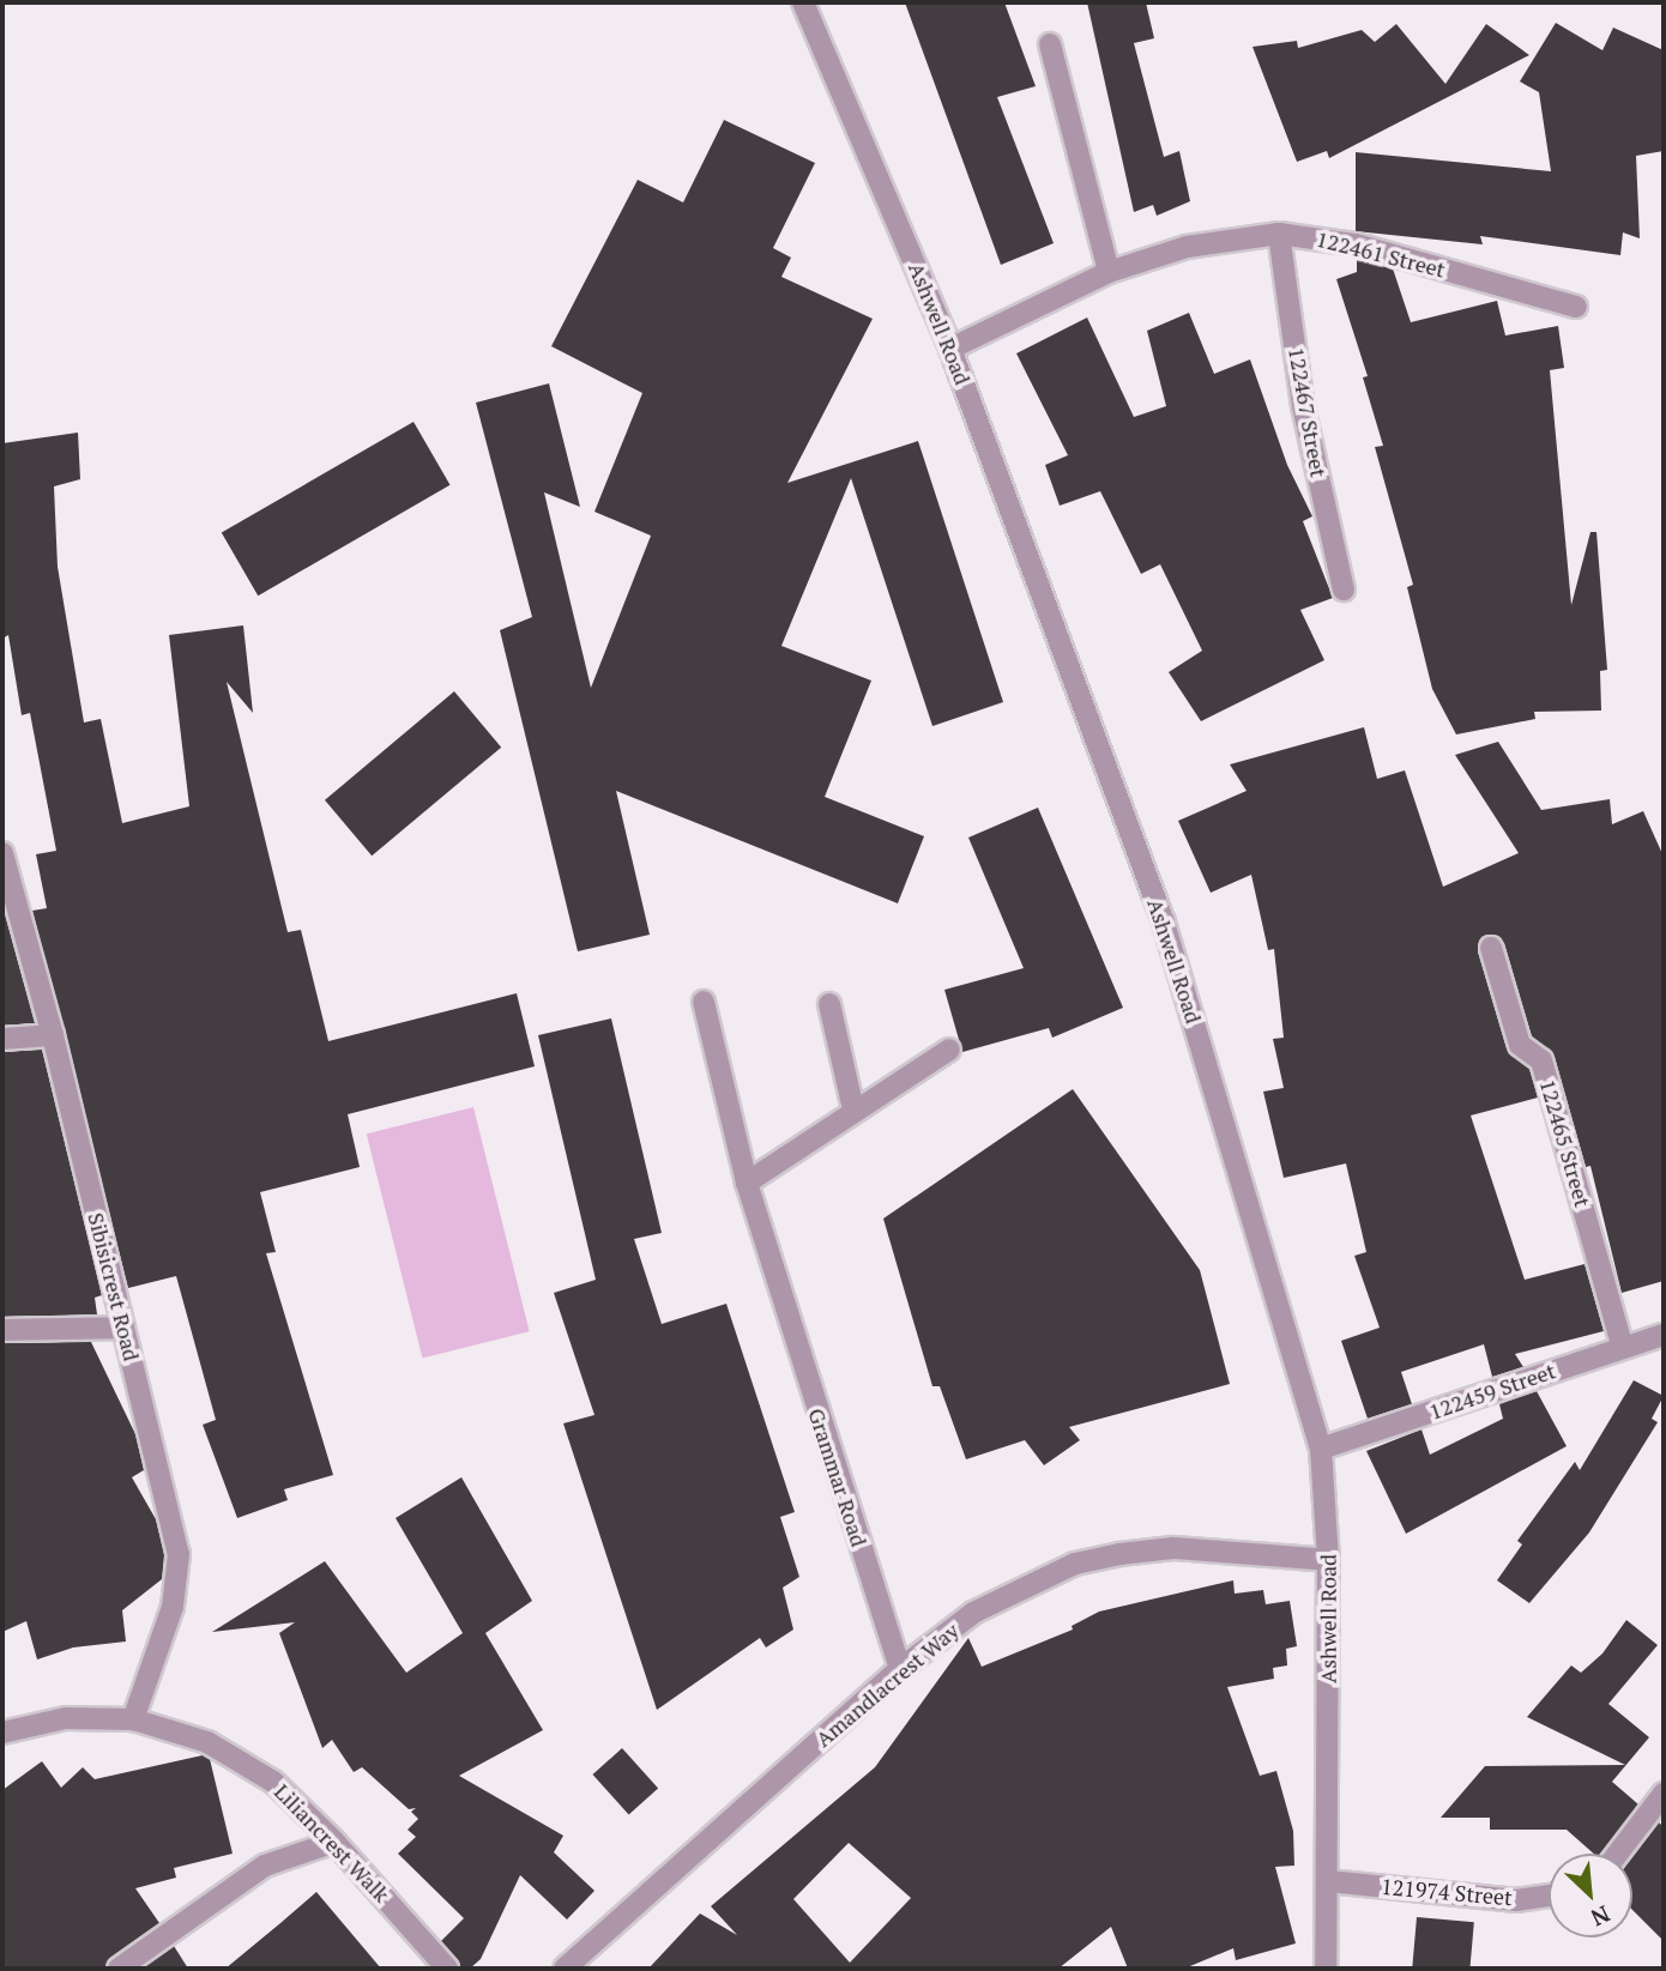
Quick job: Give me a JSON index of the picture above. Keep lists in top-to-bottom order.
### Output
{
  "streets": {
    "street": [
      "122461 Street",
      "Ashwell Road",
      "122467 Street",
      "122465 Street",
      "Sibisicrest Road",
      "122459 Street",
      "Grammar Road",
      "Amandlacrest Way",
      "Liliancrest Walk",
      "121974 Street"
    ]
  },
  "crossings": [
    ["122461 Street", "Ashwell Road"],
    ["122461 Street", "122467 Street"],
    ["Ashwell Road", "122459 Street"],
    ["Ashwell Road", "Amandlacrest Way"],
    ["Ashwell Road", "121974 Street"],
    ["122465 Street", "122459 Street"],
    ["Sibisicrest Road", "Liliancrest Walk"],
    ["Grammar Road", "Amandlacrest Way"]
  ],
  "north": "bottom right"
}
